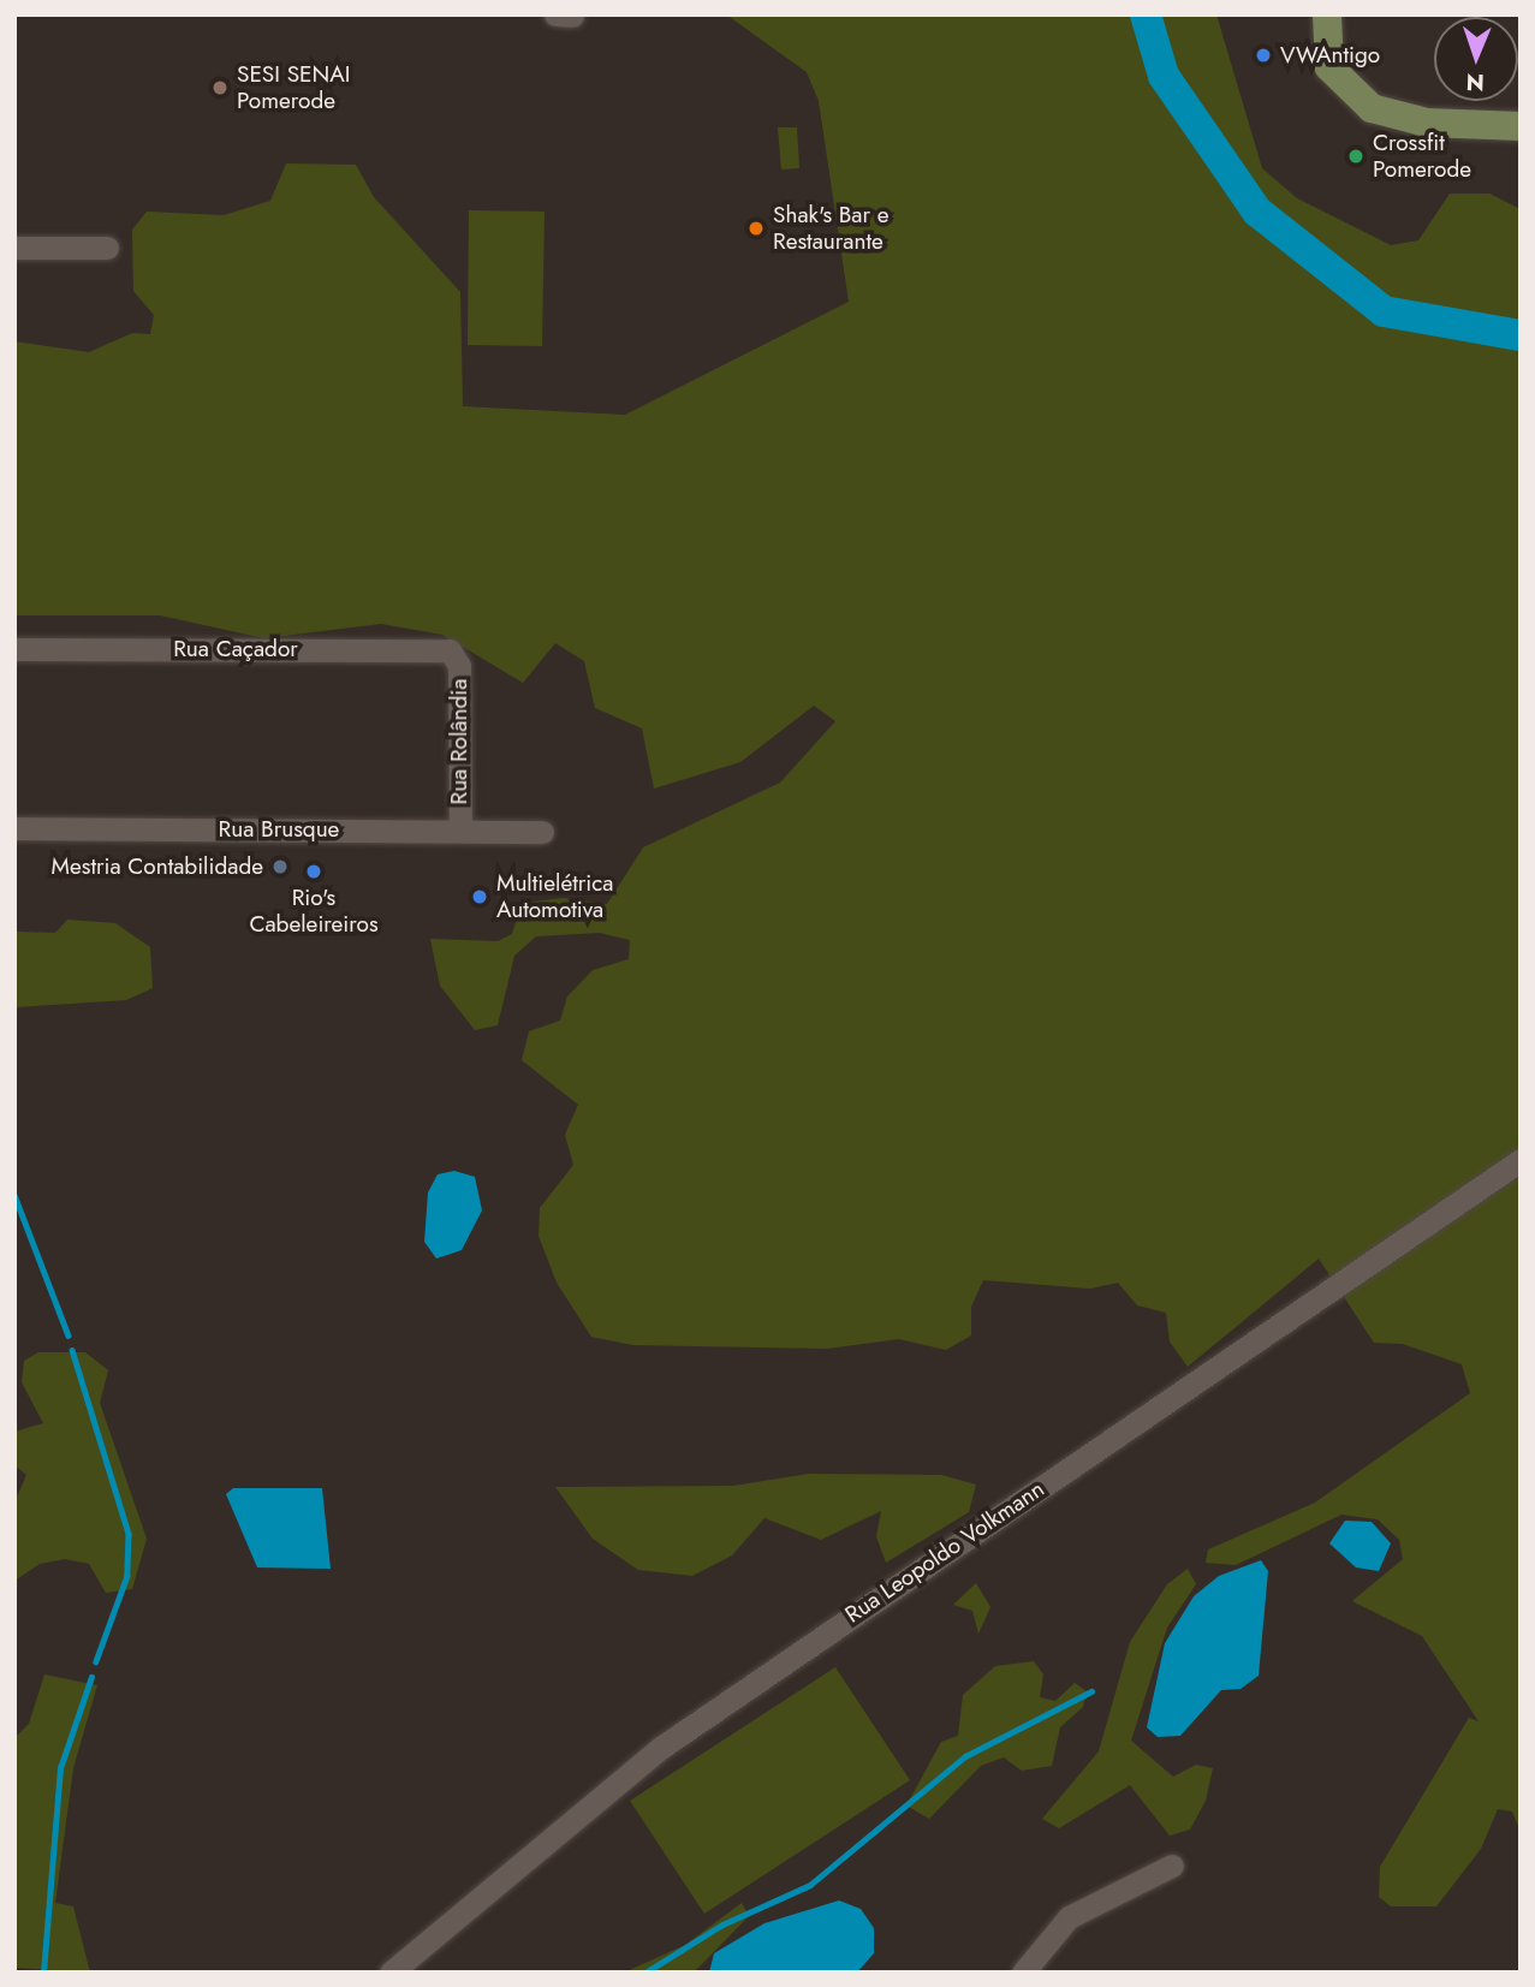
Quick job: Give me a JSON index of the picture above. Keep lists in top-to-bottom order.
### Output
{
  "streets": {
    "street": [
      "Rua Caçador",
      "Rua Rolândia",
      "Rua Brusque",
      "Rua Leopoldo Volkmann"
    ]
  },
  "crossings": [
    ["Rua Caçador", "Rua Rolândia"],
    ["Rua Rolândia", "Rua Brusque"]
  ],
  "places": [
    "VWAntigo",
    "SESI SENAI Pomerode",
    "Crossfit Pomerode",
    "Shak's Bar e Restaurante",
    "Mestria Contabilidade",
    "Rio's Cabeleireiros",
    "Multielétrica Automotiva"
  ],
  "north": "bottom"
}
